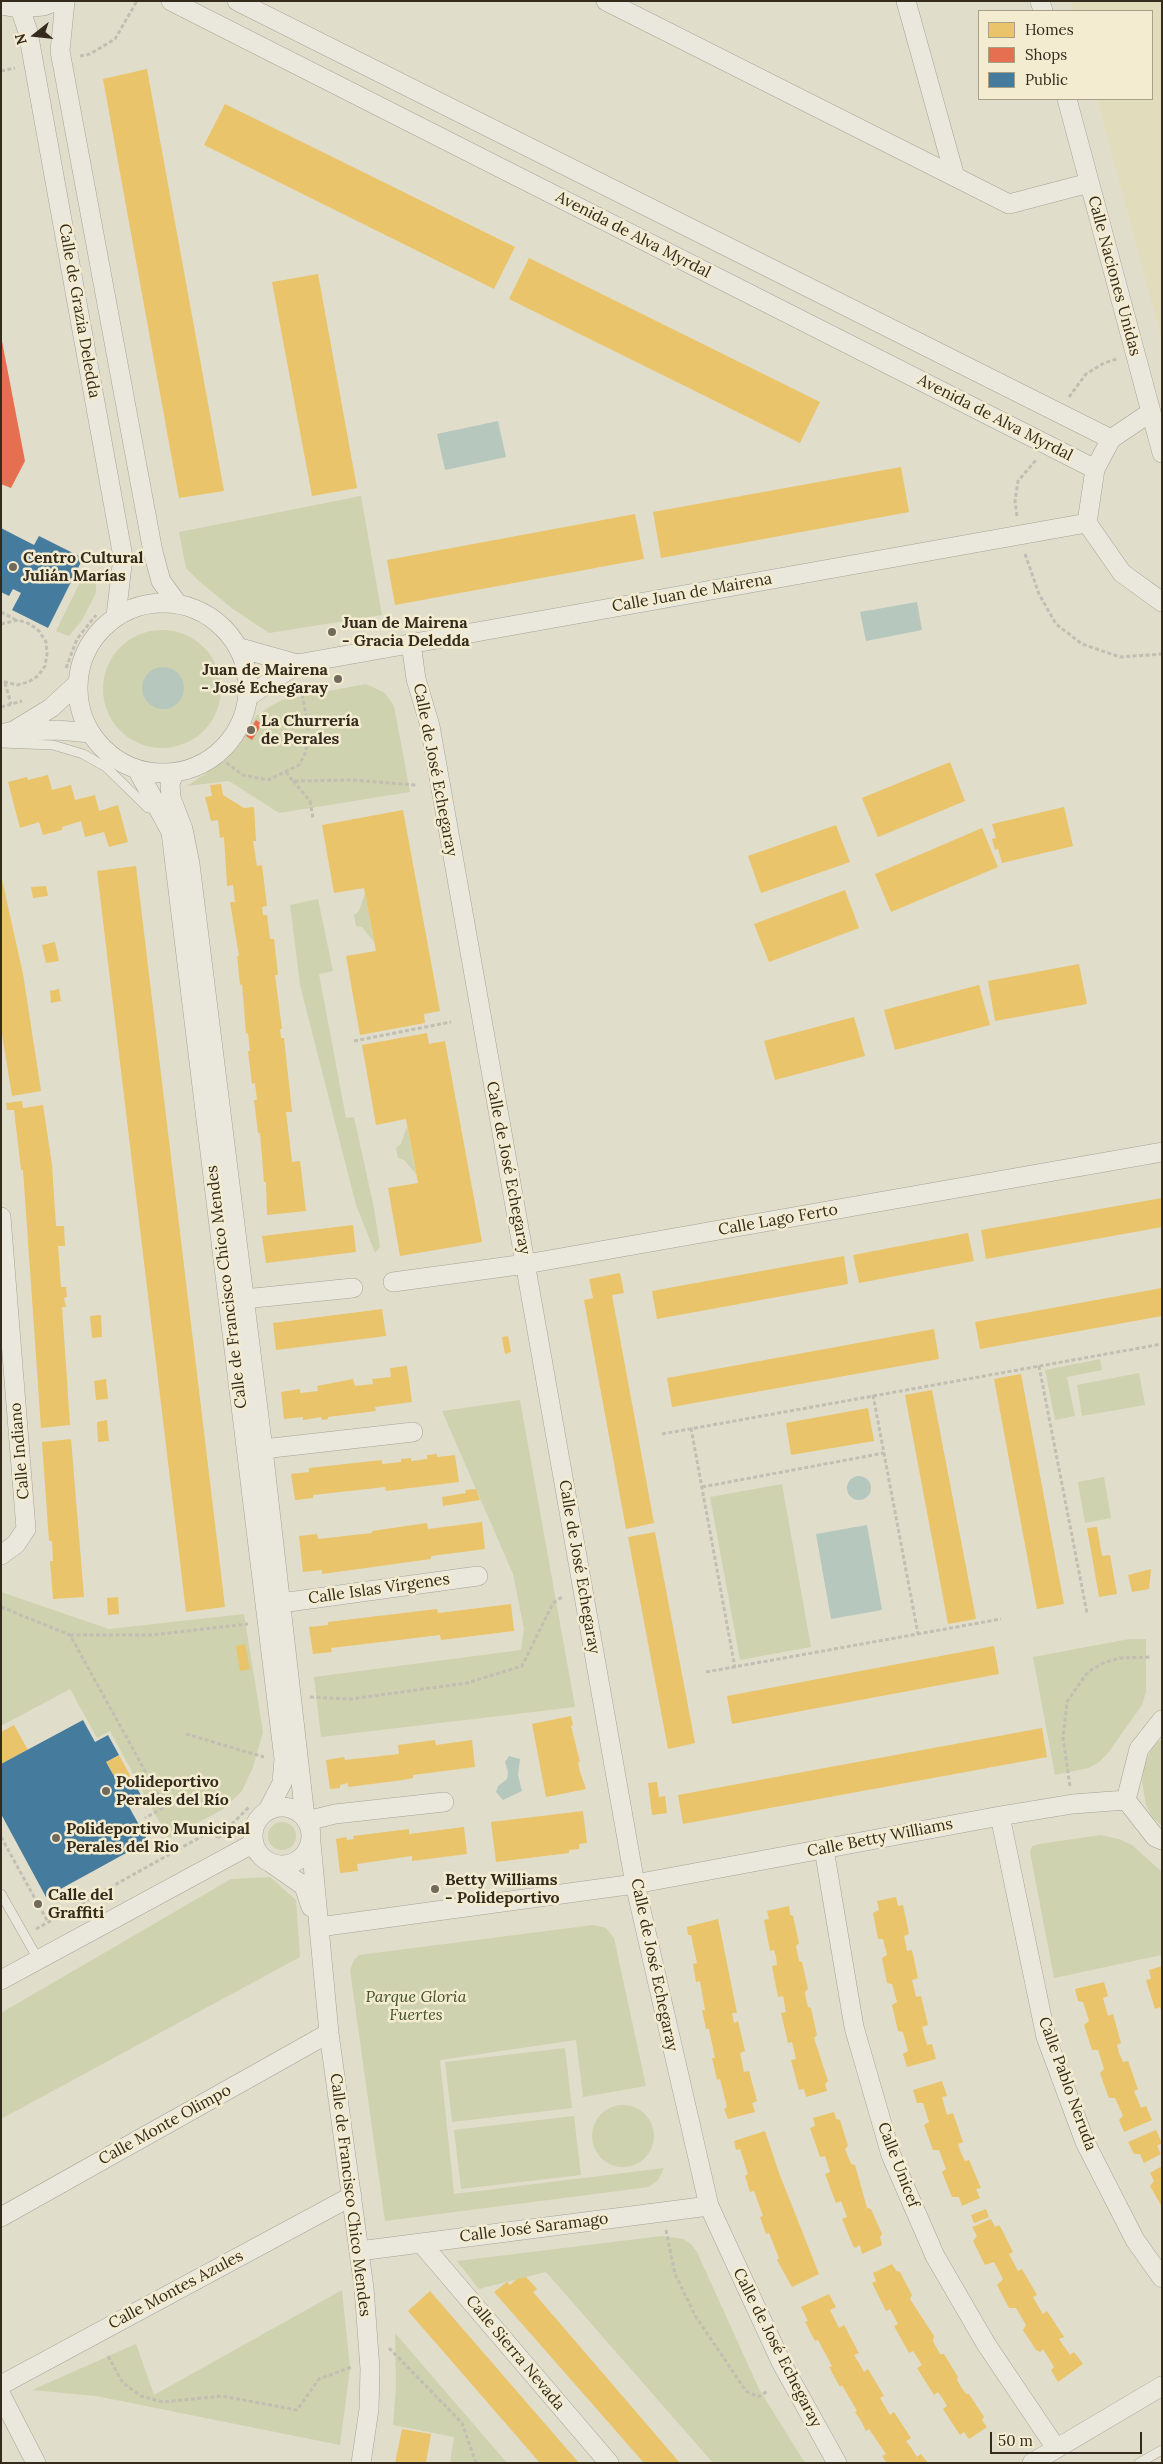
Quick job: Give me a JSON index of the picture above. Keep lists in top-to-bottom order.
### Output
{
  "streets": {
    "street": [
      "Avenida de Alva Myrdal",
      "Calle Naciones Unidas",
      "Calle de Grazia Deledda",
      "Calle Juan de Mairena",
      "Calle de José Echegaray",
      "Calle Lago Ferto",
      "Calle de Francisco Chico Mendes",
      "Calle Indiano",
      "Calle Islas Vírgenes",
      "Calle Betty Williams",
      "Calle Pablo Neruda",
      "Calle Monte Olimpo",
      "Calle Unicef",
      "Calle José Saramago",
      "Calle Montes Azules",
      "Calle Sierra Nevada"
    ]
  },
  "crossings": [
    ["Calle de Grazia Deledda", "Calle Juan de Mairena"],
    ["Calle de Grazia Deledda", "Calle de Francisco Chico Mendes"],
    ["Calle Juan de Mairena", "Calle de José Echegaray"],
    ["Calle Juan de Mairena", "Calle de Francisco Chico Mendes"],
    ["Calle de José Echegaray", "Calle Lago Ferto"],
    ["Calle de José Echegaray", "Calle Betty Williams"],
    ["Calle de José Echegaray", "Calle José Saramago"],
    ["Calle de Francisco Chico Mendes", "Calle Islas Vírgenes"],
    ["Calle de Francisco Chico Mendes", "Calle Betty Williams"],
    ["Calle de Francisco Chico Mendes", "Calle Monte Olimpo"],
    ["Calle de Francisco Chico Mendes", "Calle José Saramago"],
    ["Calle de Francisco Chico Mendes", "Calle Montes Azules"],
    ["Calle Betty Williams", "Calle Pablo Neruda"],
    ["Calle Betty Williams", "Calle Unicef"],
    ["Calle José Saramago", "Calle Sierra Nevada"]
  ],
  "parks": ["Parque Gloria Fuertes"],
  "places": [
    "Centro Cultural Julián Marías",
    "Juan de Mairena - Gracia Deledda",
    "Juan de Mairena - José Echegaray",
    "La Churrería de Perales",
    "Polideportivo Perales del Río",
    "Polideportivo Municipal Perales del Rio",
    "Betty Williams - Polideportivo",
    "Calle del Graffiti"
  ],
  "legend": ["Homes", "Shops", "Public"],
  "scale_bar": "50 m",
  "north": "left"
}
